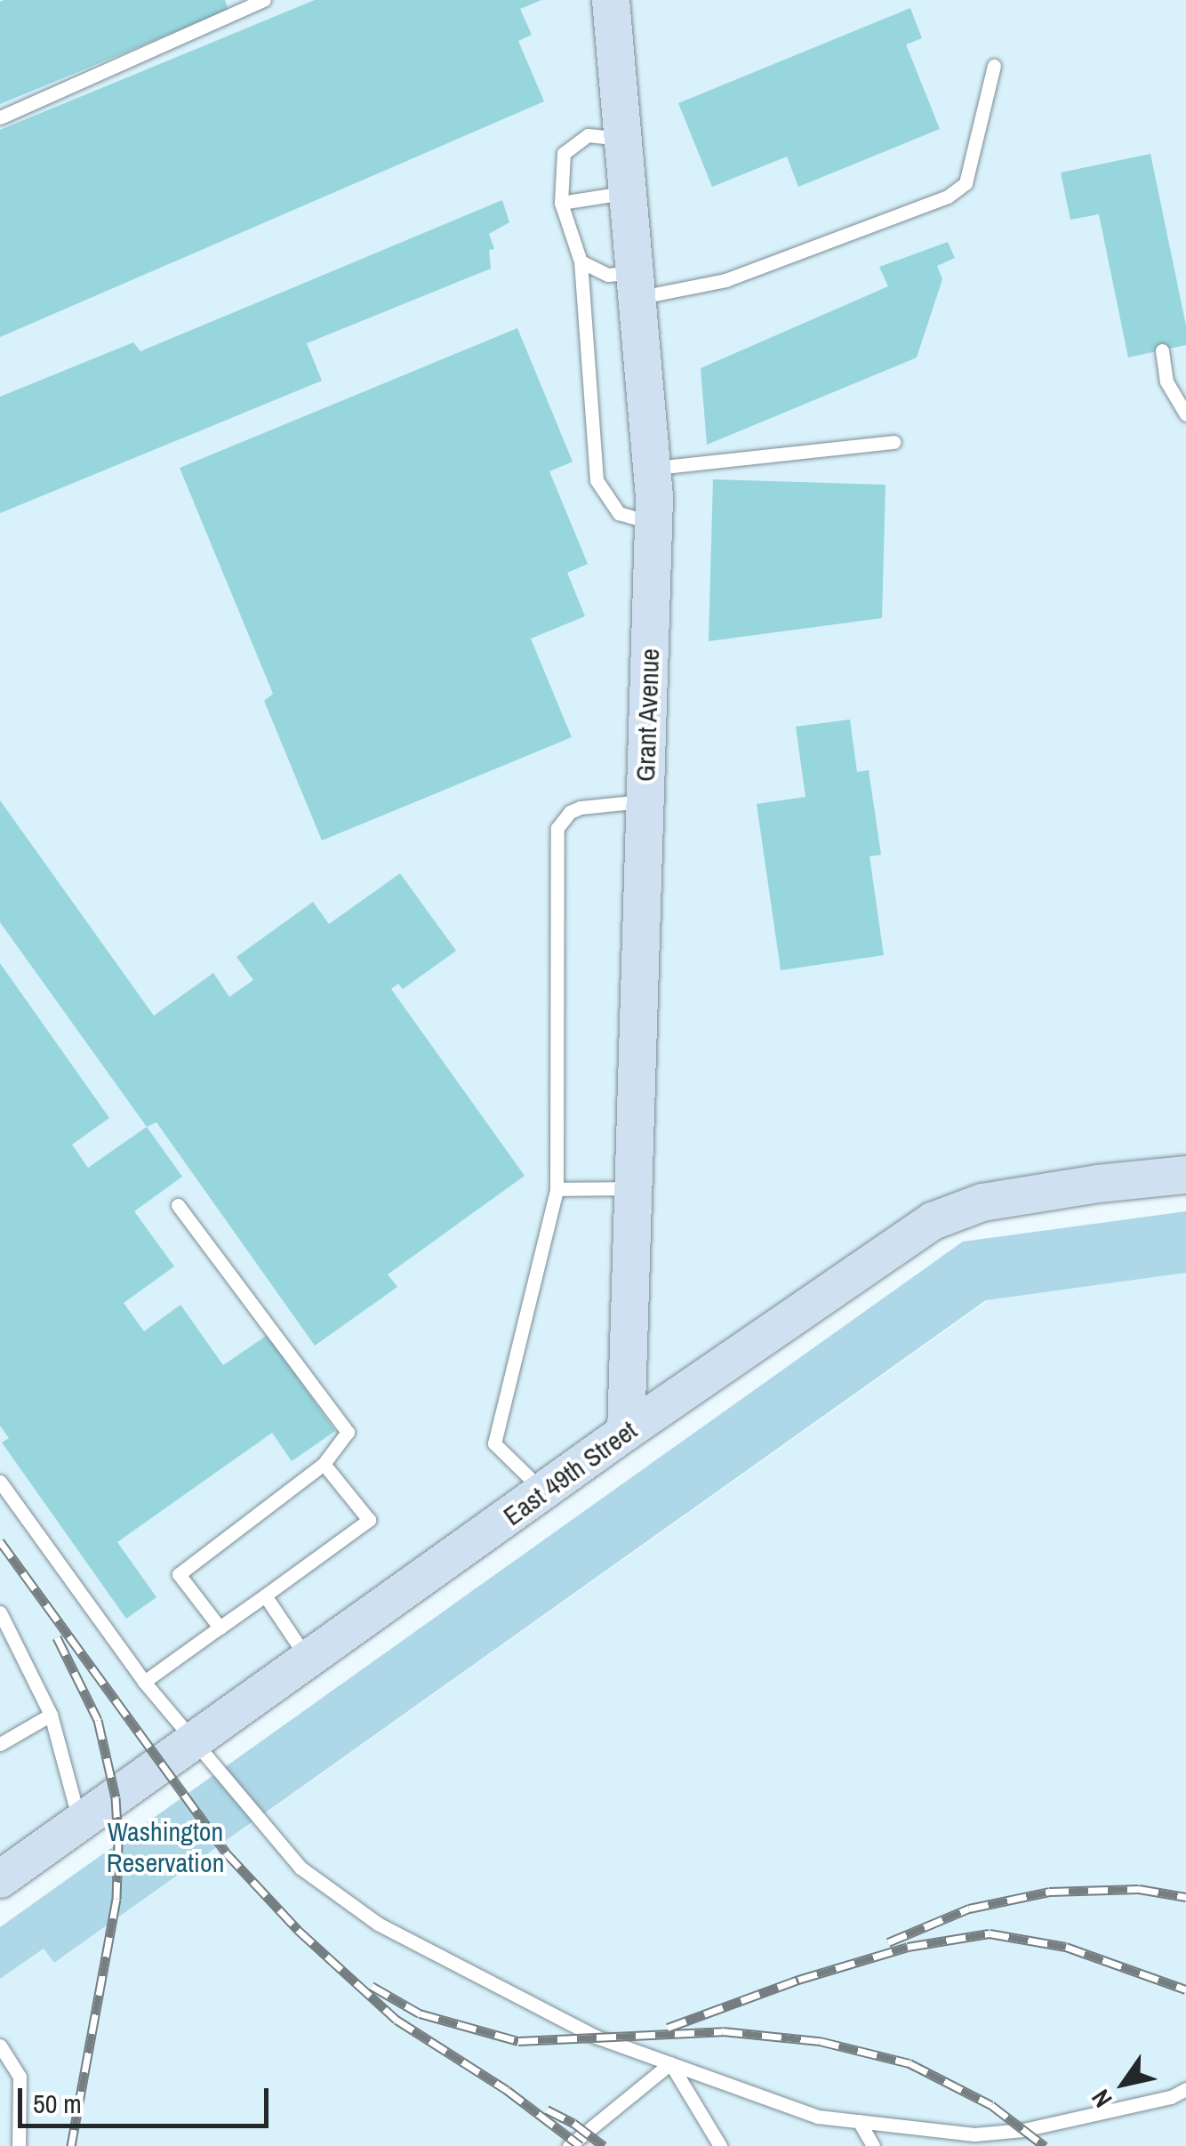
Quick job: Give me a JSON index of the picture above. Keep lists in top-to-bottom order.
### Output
{
  "streets": {
    "street": ["Grant Avenue", "East 49th Street"]
  },
  "crossings": [
    ["Grant Avenue", "East 49th Street"]
  ],
  "parks": ["Washington Reservation"],
  "scale_bar": "50 m",
  "north": "bottom left"
}
